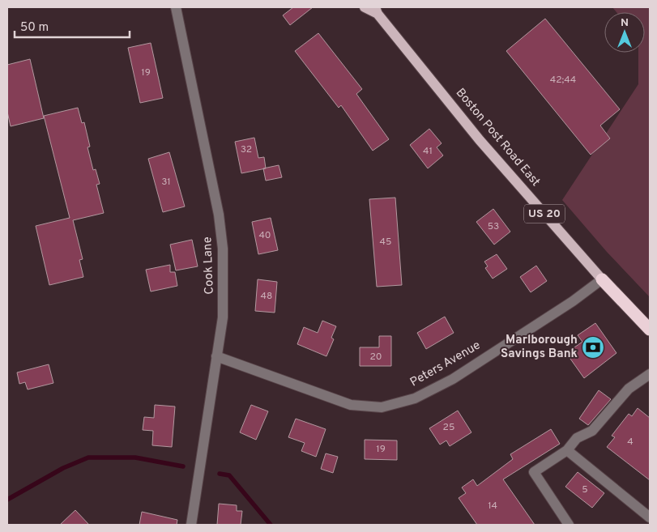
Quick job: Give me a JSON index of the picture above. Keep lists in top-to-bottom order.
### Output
{
  "streets": {
    "highway": ["Boston Post Road East", "US 20"],
    "street": ["Cook Lane", "Peters Avenue"]
  },
  "crossings": [
    ["Boston Post Road East", "Peters Avenue"],
    ["Cook Lane", "Peters Avenue"]
  ],
  "places": {
    "bank": ["Marlborough Savings Bank"]
  },
  "house_numbers": [
    "19",
    "42;44",
    "32",
    "41",
    "31",
    "53",
    "40",
    "45",
    "48",
    "20",
    "25",
    "4",
    "19",
    "5",
    "14"
  ],
  "scale_bar": "50 m",
  "north": "top"
}
